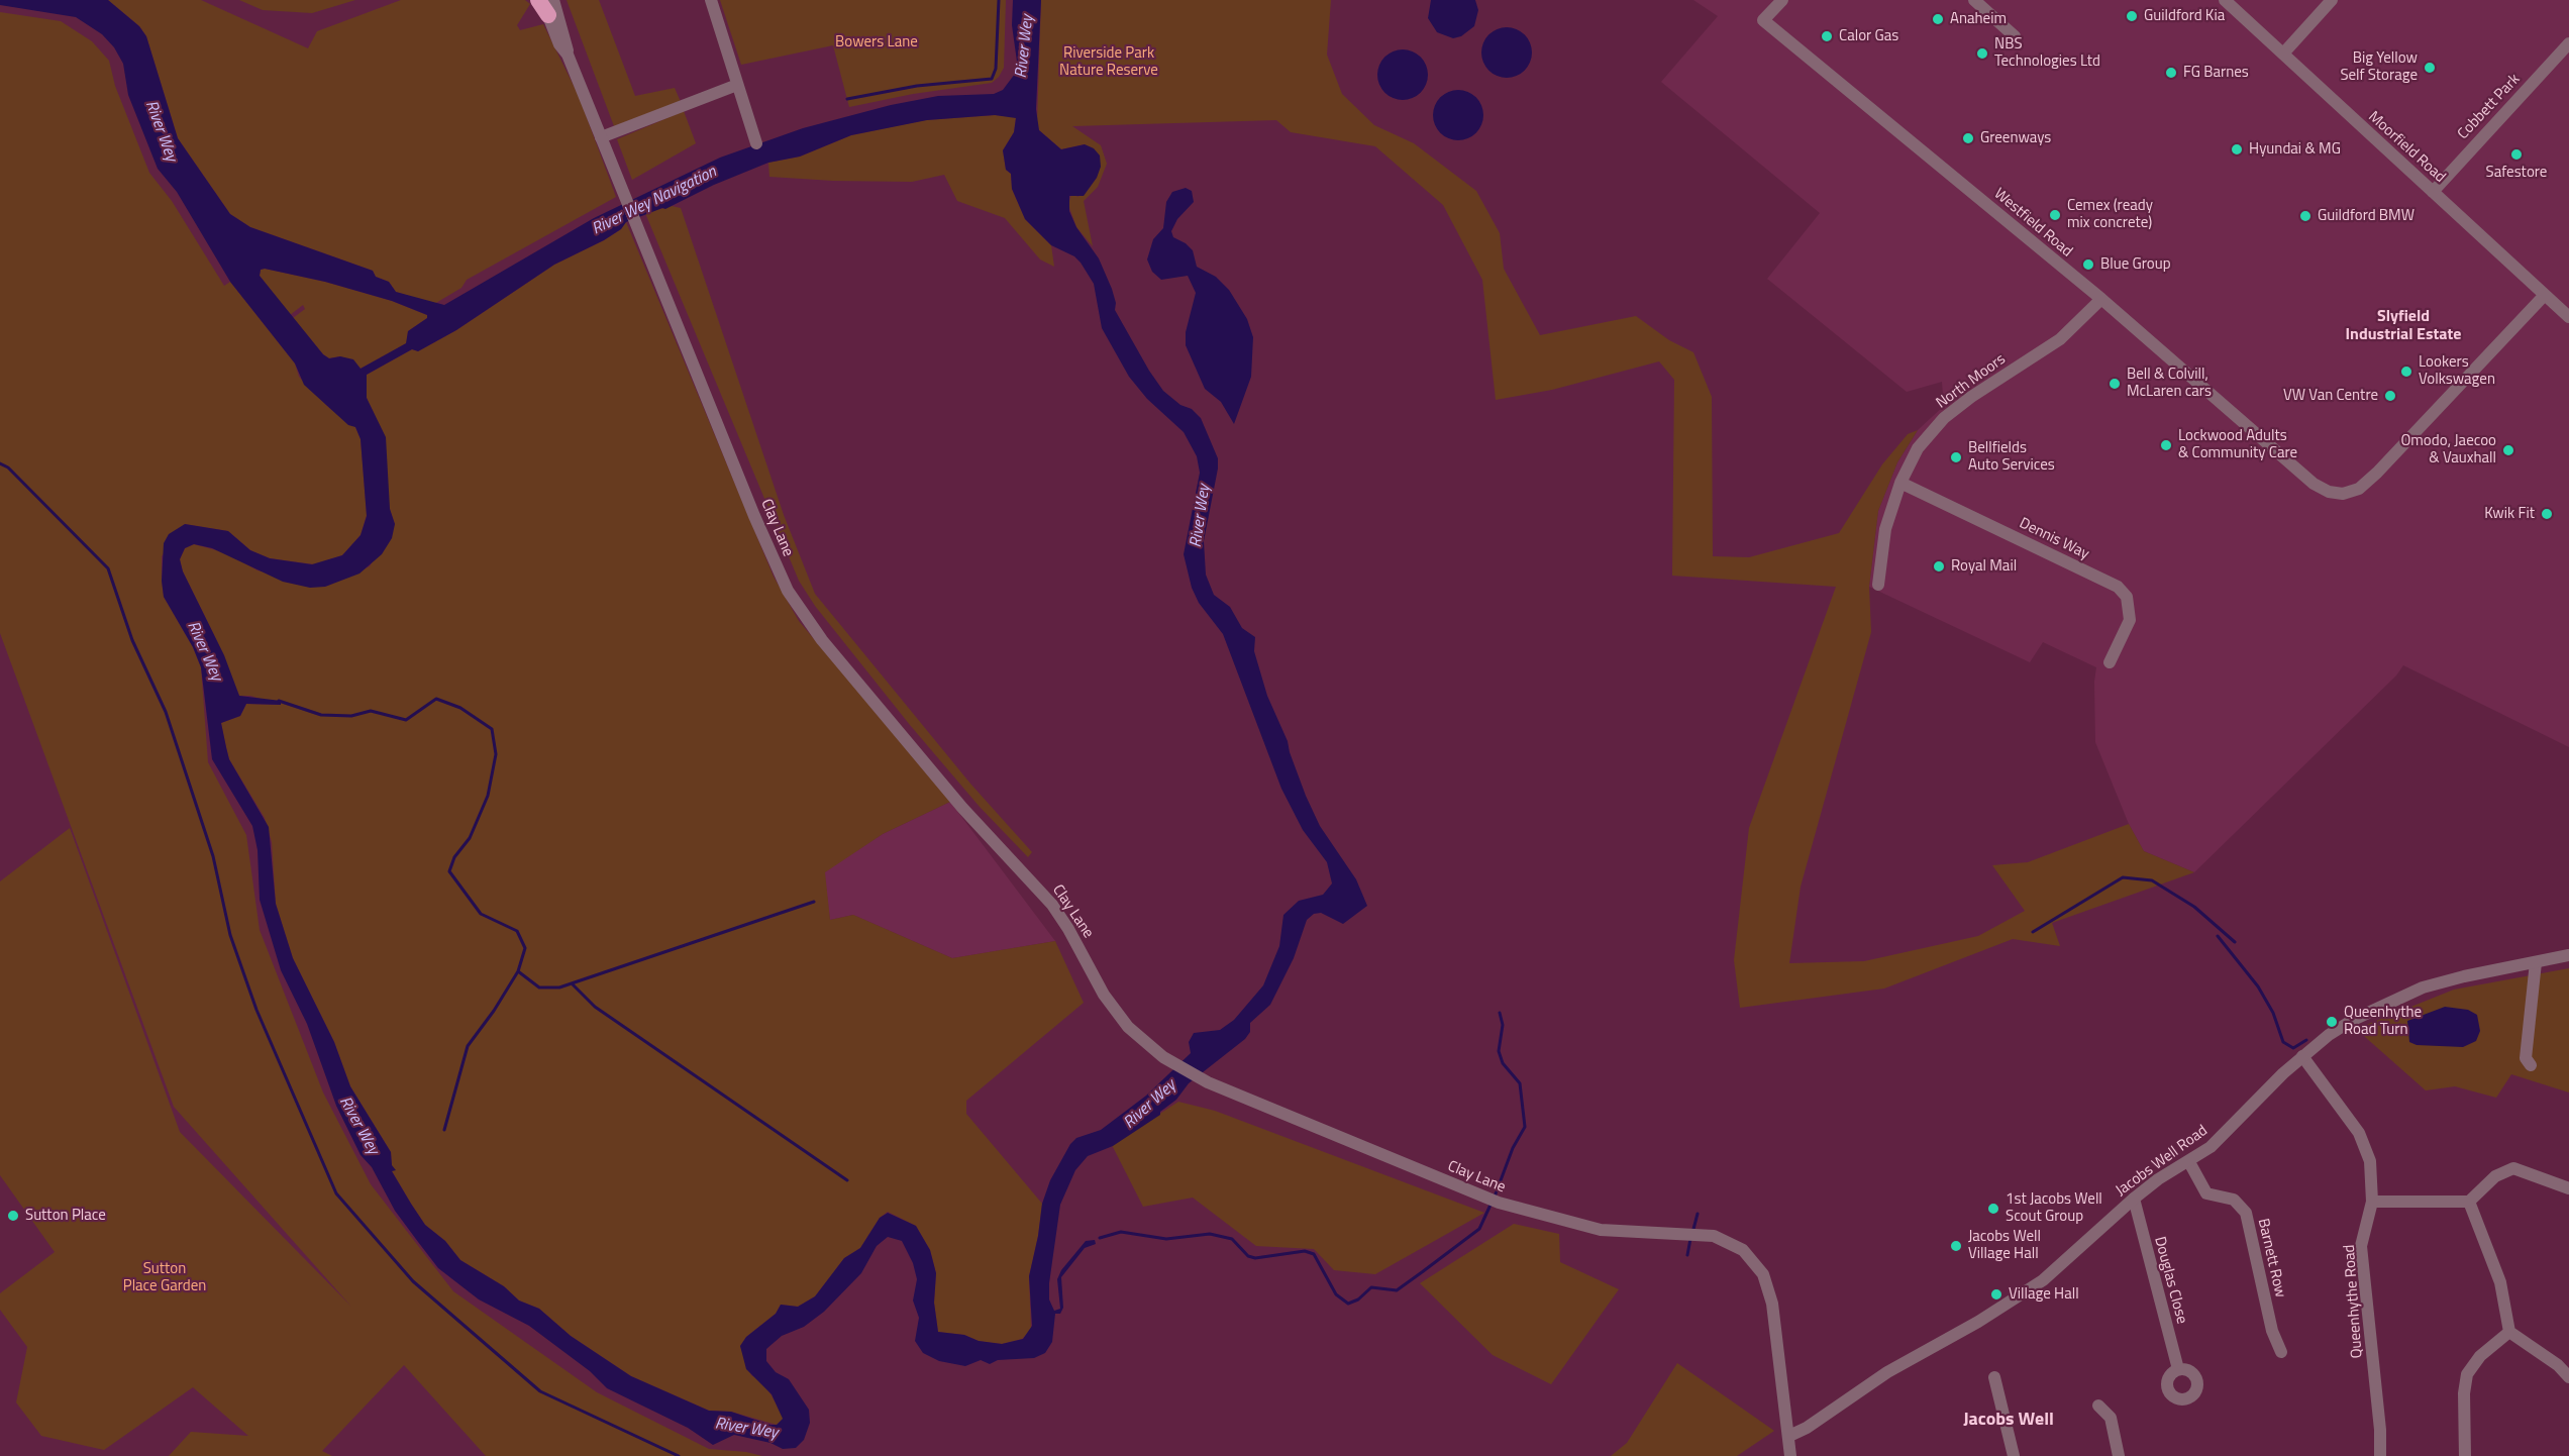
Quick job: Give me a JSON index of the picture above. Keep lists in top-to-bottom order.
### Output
{
  "streets": {
    "street": [
      "Cobbett Park",
      "Moorfield Road",
      "Westfield Road",
      "North Moors",
      "Clay Lane",
      "Dennis Way",
      "Jacobs Well Road",
      "Barnett Row",
      "Douglas Close",
      "Queenhythe Road"
    ]
  },
  "crossings": [
    ["Cobbett Park", "Moorfield Road"],
    ["Moorfield Road", "Westfield Road"],
    ["Westfield Road", "North Moors"],
    ["North Moors", "Dennis Way"],
    ["Clay Lane", "Jacobs Well Road"],
    ["Jacobs Well Road", "Barnett Row"],
    ["Jacobs Well Road", "Douglas Close"],
    ["Jacobs Well Road", "Queenhythe Road"]
  ],
  "districts": ["Slyfield Industrial Estate", "Jacobs Well"],
  "water": ["River Wey", "River Wey Navigation"],
  "parks": ["Bowers Lane", "Riverside Park Nature Reserve", "Sutton Place Garden"],
  "places": [
    "Guildford Kia",
    "Anaheim",
    "Calor Gas",
    "NBS Technologies Ltd",
    "Big Yellow Self Storage",
    "FG Barnes",
    "Greenways",
    "Hyundai & MG",
    "Safestore",
    "Cemex (ready mix concrete)",
    "Guildford BMW",
    "Blue Group",
    "Lookers Volkswagen",
    "Bell & Colvill, McLaren cars",
    "VW Van Centre",
    "Lockwood Adults & Community Care",
    "Omodo, Jaecoo & Vauxhall",
    "Bellfields Auto Services",
    "Kwik Fit",
    "Royal Mail",
    "Queenhythe Road Turn",
    "1st Jacobs Well Scout Group",
    "Sutton Place",
    "Jacobs Well Village Hall",
    "Village Hall"
  ]
}
